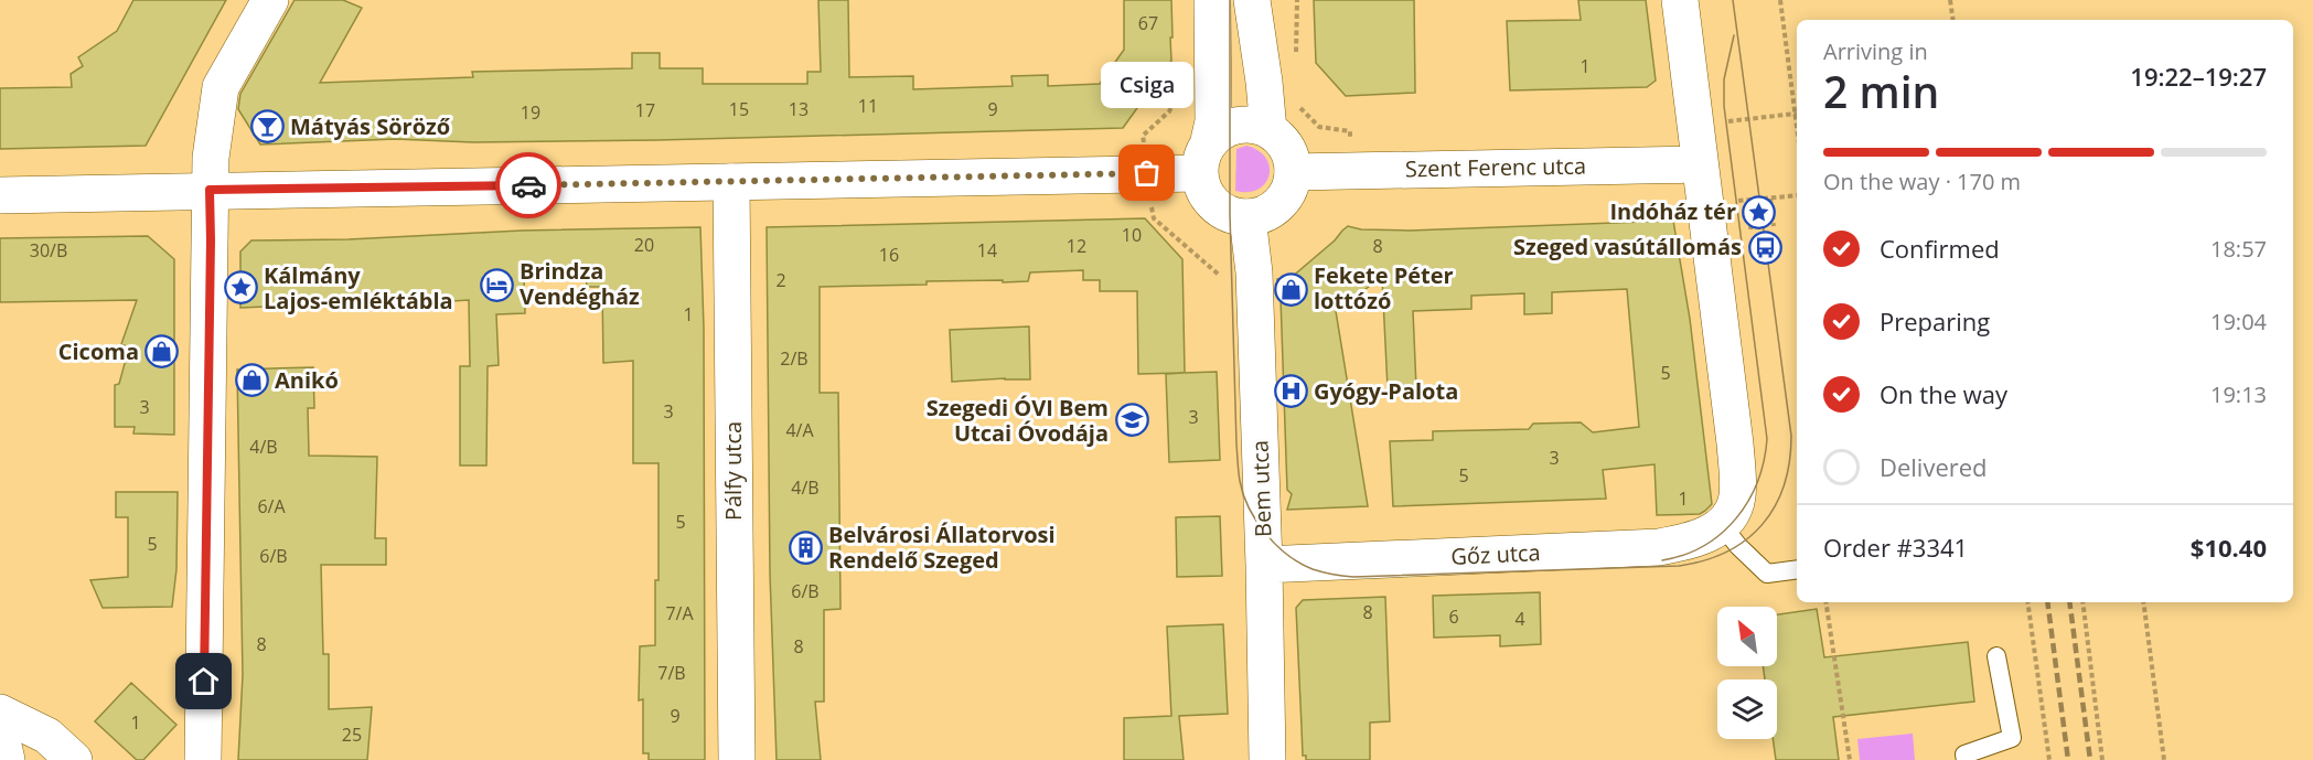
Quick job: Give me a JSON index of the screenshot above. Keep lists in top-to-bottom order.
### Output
{
  "streets": {
    "street": [
      "Szent Ferenc utca",
      "Pálfy utca",
      "Bem utca",
      "Gőz utca"
    ]
  },
  "crossings": [
    ["Szent Ferenc utca", "Bem utca"],
    ["Bem utca", "Gőz utca"]
  ],
  "places": {
    "bar": ["Mátyás Söröző"],
    "other": ["Csiga"],
    "place": ["Indóház tér", "Kálmány Lajos-emléktábla"],
    "bus stop": ["Szeged vasútállomás"],
    "hotel": ["Brindza Vendégház"],
    "shop": ["Fekete Péter lottózó", "Cicoma", "Anikó"],
    "hospital": ["Gyógy-Palota"],
    "school or university": ["Szegedi ÓVI Bem Utcai Óvodája"],
    "building": ["Belvárosi Állatorvosi Rendelő Szeged"]
  },
  "house_numbers": [
    "67",
    "1",
    "11",
    "15",
    "13",
    "9",
    "17",
    "19",
    "10",
    "20",
    "12",
    "8",
    "30/B",
    "14",
    "16",
    "2",
    "1",
    "2/B",
    "5",
    "3",
    "3",
    "3",
    "4/A",
    "4/B",
    "3",
    "5",
    "4/B",
    "1",
    "6/A",
    "5",
    "5",
    "6/B",
    "6/B",
    "8",
    "7/A",
    "6",
    "4",
    "8",
    "8",
    "7/B",
    "9",
    "1",
    "25"
  ],
  "north": "top left",
  "page": {
    "heading": ["2 min", "Arriving in", "19:22–19:27"],
    "panel": ["Order #3341", "$10.40"],
    "bubble": "Csiga",
    "bar": "On the way · 170 m",
    "list": [
      ["Confirmed", "18:57"],
      ["Preparing", "19:04"],
      ["On the way", "19:13"],
      "Delivered"
    ]
  }
}
